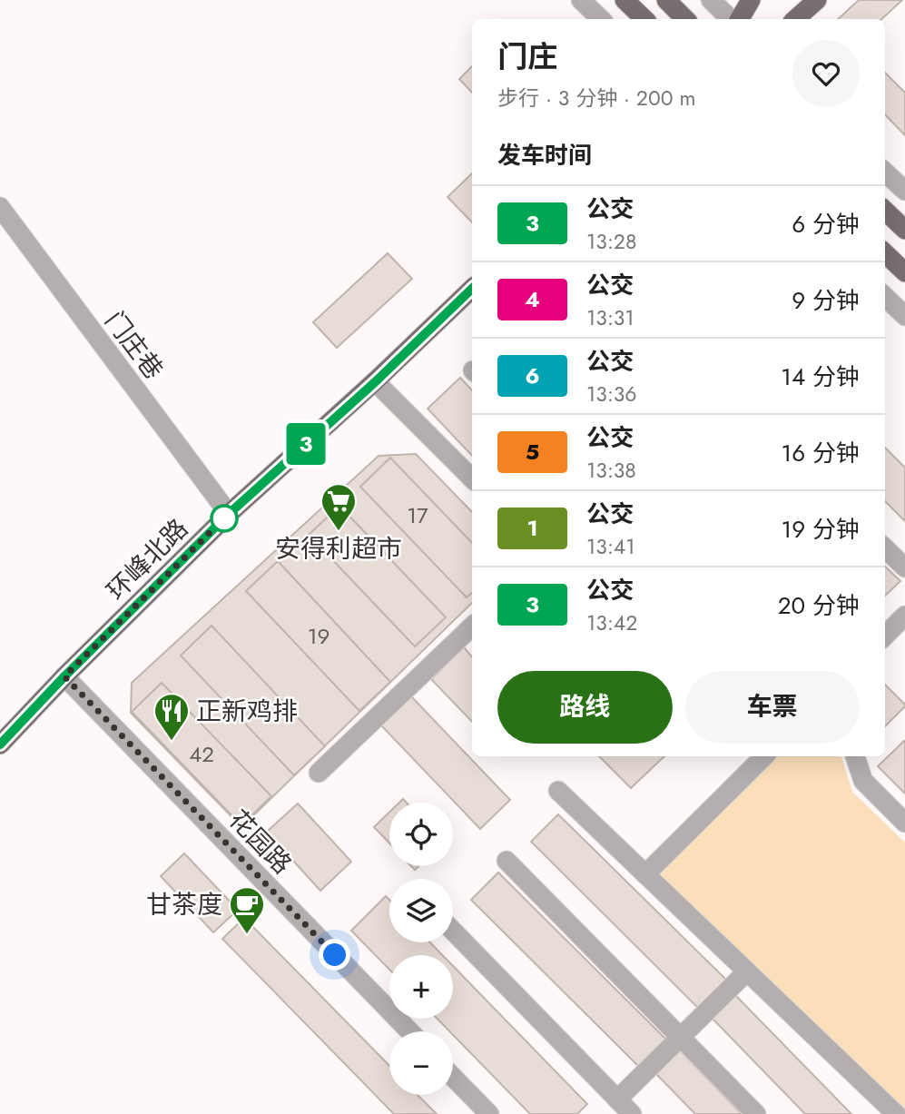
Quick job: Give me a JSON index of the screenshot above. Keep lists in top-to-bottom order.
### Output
{
  "streets": {
    "main road": ["环峰北路"],
    "street": ["门庄巷", "花园路"]
  },
  "crossings": [
    ["门庄巷", "环峰北路"],
    ["环峰北路", "花园路"]
  ],
  "places": {
    "supermarket": ["安得利超市"],
    "restaurant": ["正新鸡排"],
    "cafe": ["甘茶度"]
  },
  "lines": ["bus line 3"],
  "house_numbers": ["17", "19", "42"],
  "page": {
    "on_map": "3",
    "heading": [
      ["门庄", "步行 · 3 分钟 · 200 m"],
      "发车时间"
    ],
    "list": [
      {
        "mark": "3",
        "name": "公交",
        "note": "13:28",
        "value": "6 分钟"
      },
      {
        "mark": "4",
        "name": "公交",
        "note": "13:31",
        "value": "9 分钟"
      },
      {
        "mark": "6",
        "name": "公交",
        "note": "13:36",
        "value": "14 分钟"
      },
      {
        "mark": "5",
        "name": "公交",
        "note": "13:38",
        "value": "16 分钟"
      },
      {
        "mark": "1",
        "name": "公交",
        "note": "13:41",
        "value": "19 分钟"
      },
      {
        "mark": "3",
        "name": "公交",
        "note": "13:42",
        "value": "20 分钟"
      }
    ],
    "buttons": ["路线", "车票"],
    "map_buttons": ["+", "−"]
  }
}
